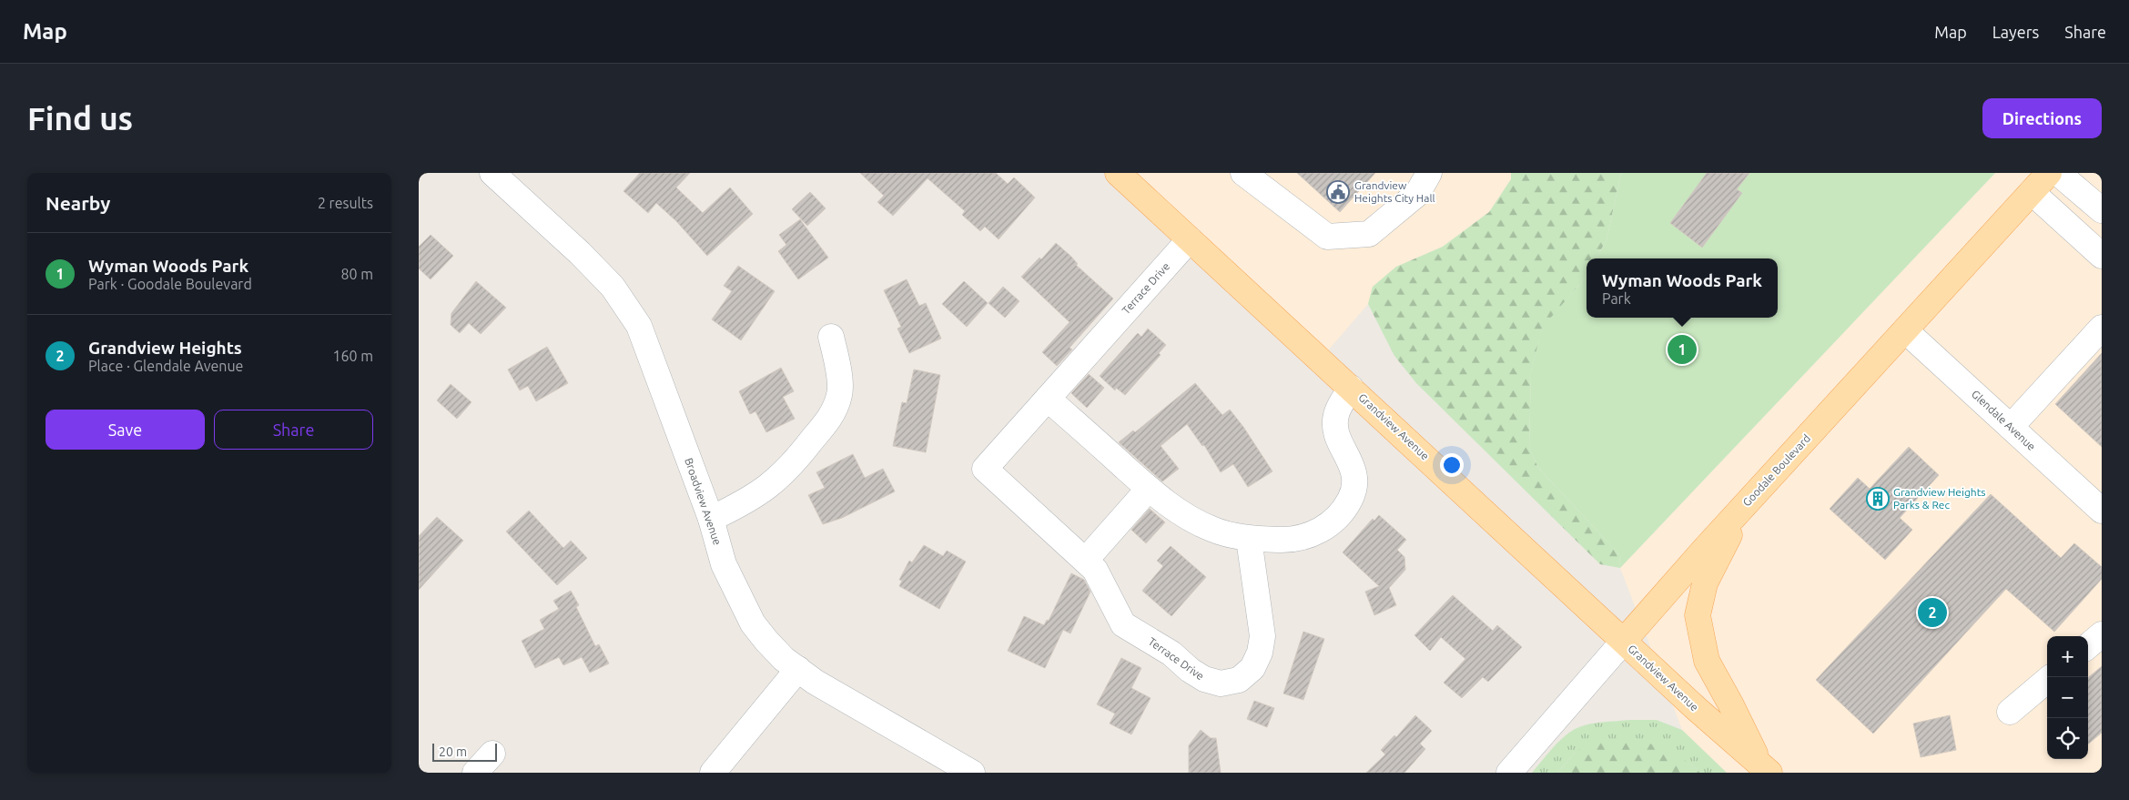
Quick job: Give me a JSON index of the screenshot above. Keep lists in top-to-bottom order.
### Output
{
  "streets": {
    "main road": ["Grandview Avenue", "Goodale Boulevard"],
    "street": ["Terrace Drive", "Glendale Avenue", "Broadview Avenue"]
  },
  "crossings": [
    ["Terrace Drive", "Grandview Avenue"],
    ["Glendale Avenue", "Goodale Boulevard"],
    ["Grandview Avenue", "Goodale Boulevard"]
  ],
  "places": {
    "public building": ["Grandview Heights City Hall"],
    "building": ["Grandview Heights Parks & Rec"]
  },
  "scale_bar": "20 m",
  "page": {
    "header": "Map",
    "nav": ["Map", "Layers", "Share"],
    "buttons": [
      "Directions",
      ["Save", "Share"]
    ],
    "title": "Find us",
    "heading": ["Nearby", "2 results"],
    "list": [
      {
        "mark": "1",
        "name": "Wyman Woods Park",
        "note": "Park · Goodale Boulevard",
        "value": "80 m"
      },
      {
        "mark": "2",
        "name": "Grandview Heights",
        "note": "Place · Glendale Avenue",
        "value": "160 m"
      }
    ],
    "popup": ["Wyman Woods Park", "Park"],
    "pins": ["1", "2"],
    "map_buttons": ["+", "−"],
    "scale": "20 m"
  }
}
